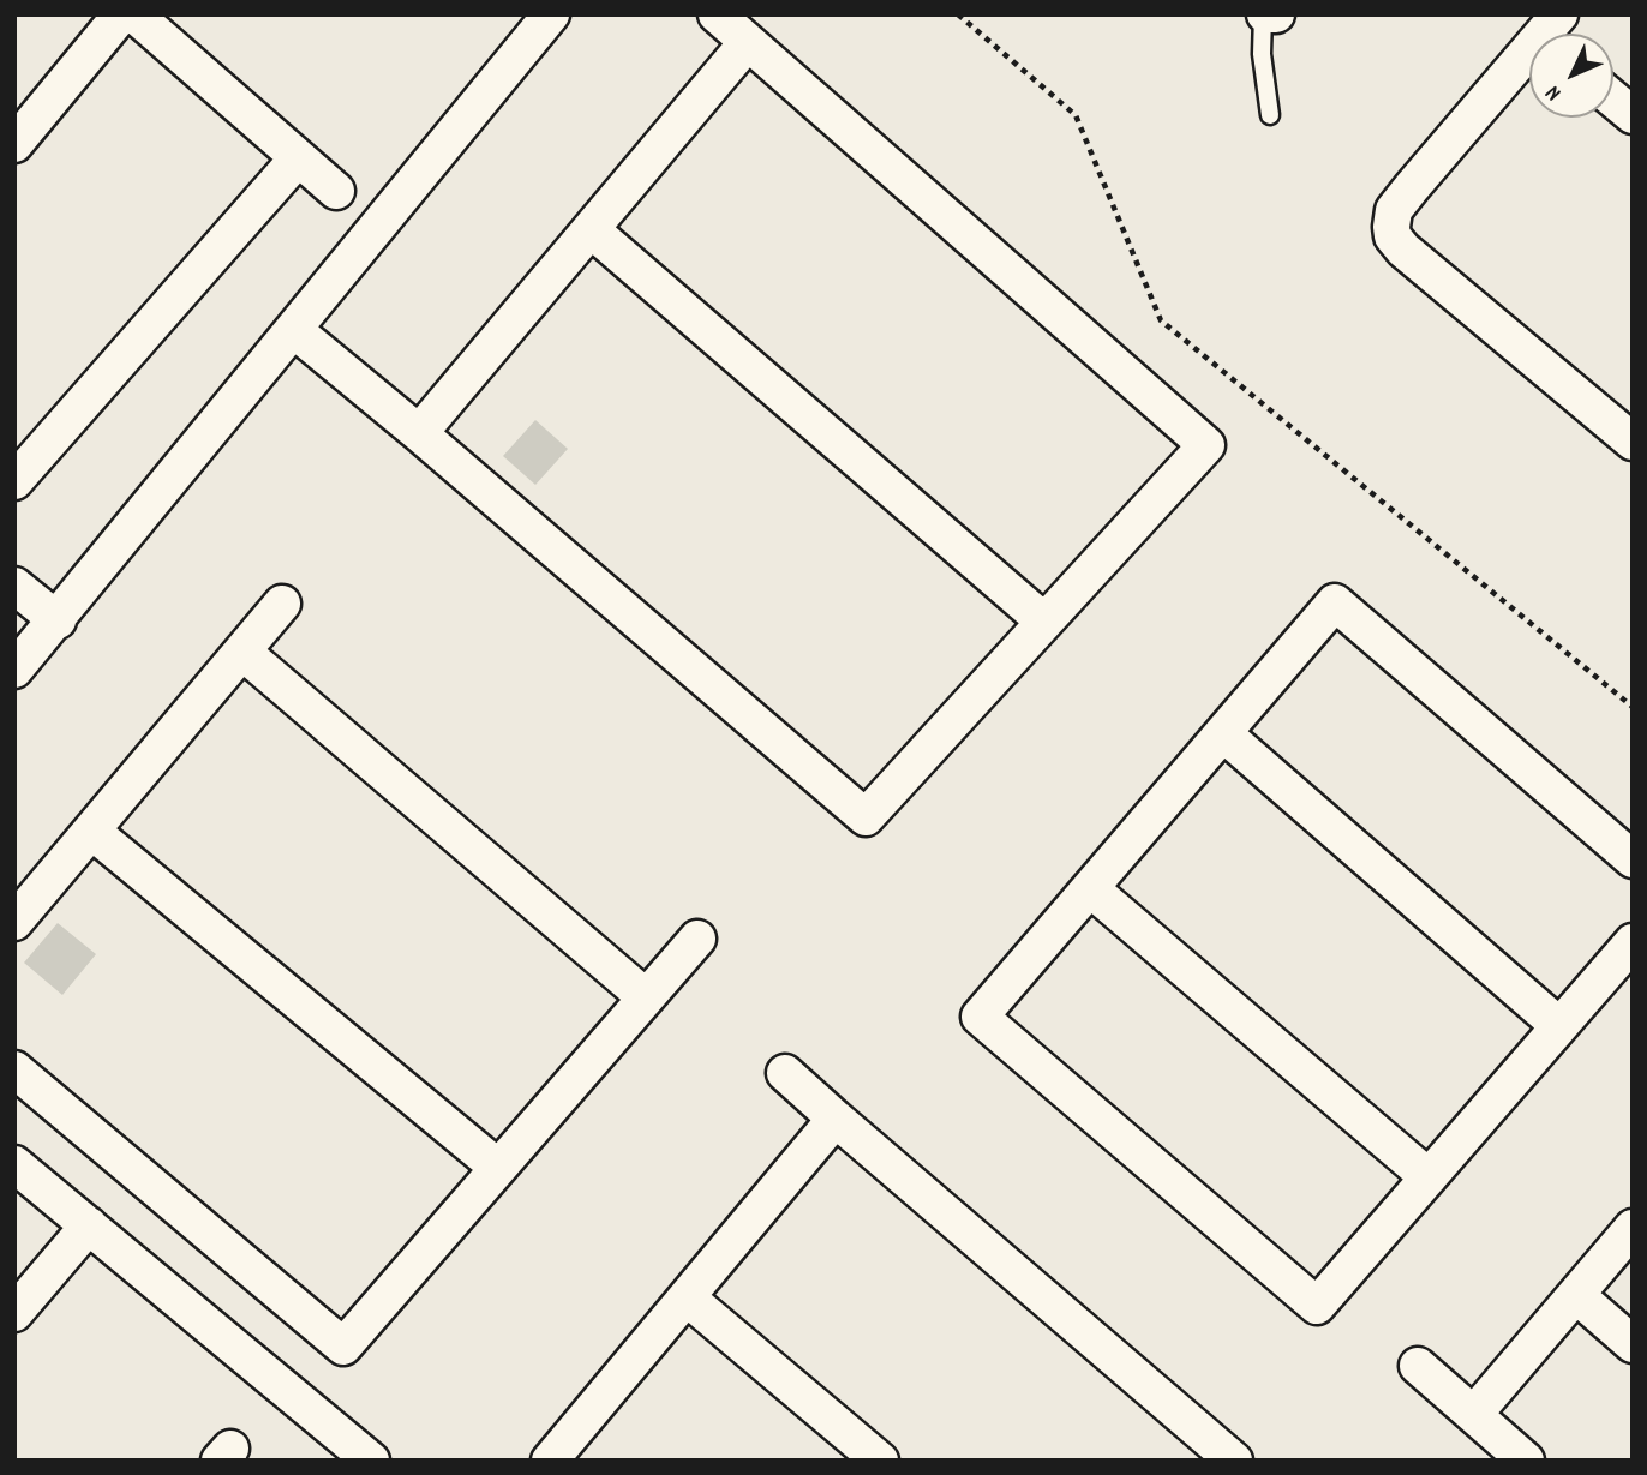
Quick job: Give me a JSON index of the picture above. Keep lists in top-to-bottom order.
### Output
{
  "north": "bottom left"
}
